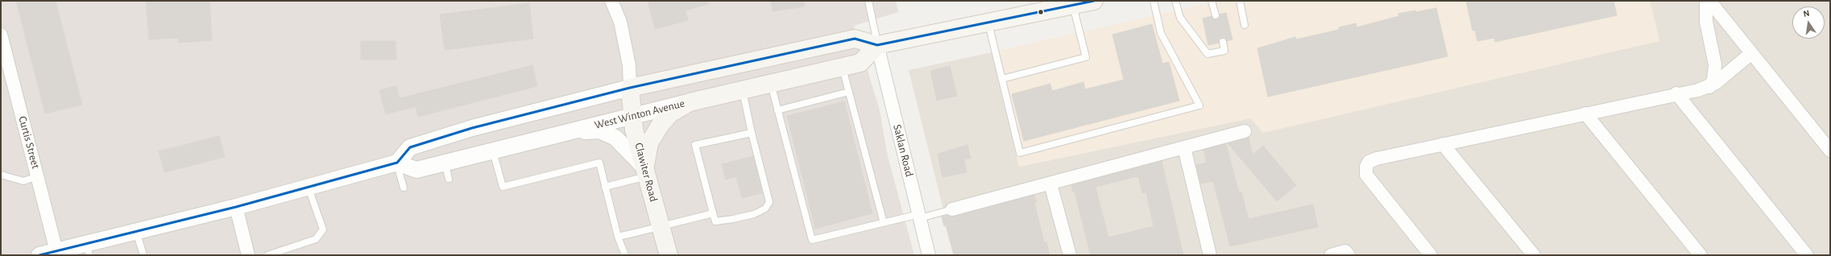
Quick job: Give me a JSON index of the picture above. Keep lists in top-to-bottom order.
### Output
{
  "streets": {
    "main road": ["West Winton Avenue", "Clawiter Road"],
    "street": ["Curtis Street", "Saklan Road"]
  },
  "crossings": [
    ["West Winton Avenue", "Saklan Road"],
    ["West Winton Avenue", "Clawiter Road"]
  ],
  "north": "top"
}
